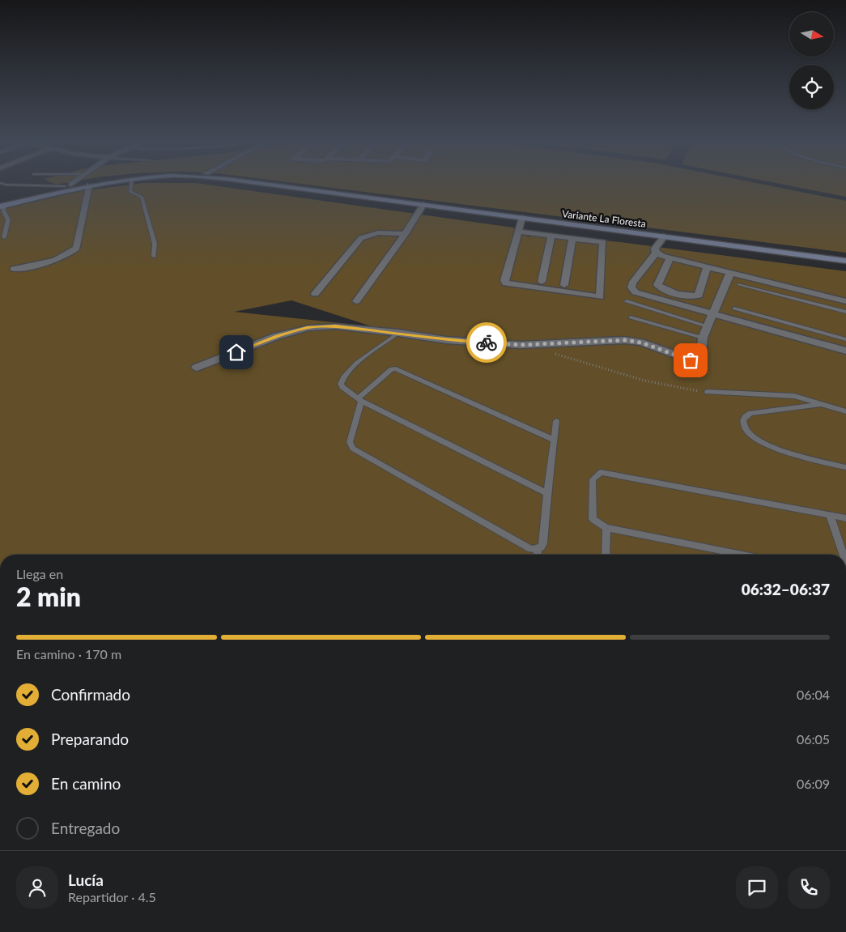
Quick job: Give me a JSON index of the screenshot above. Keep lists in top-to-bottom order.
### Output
{
  "streets": {
    "main road": ["Variante La Floresta"]
  },
  "north": "right",
  "page": {
    "heading": ["2 min", "Llega en", "06:32–06:37"],
    "panel": ["Lucía", "Repartidor · 4.5"],
    "bar": "En camino · 170 m",
    "list": [
      ["Confirmado", "06:04"],
      ["Preparando", "06:05"],
      ["En camino", "06:09"],
      "Entregado"
    ]
  }
}
